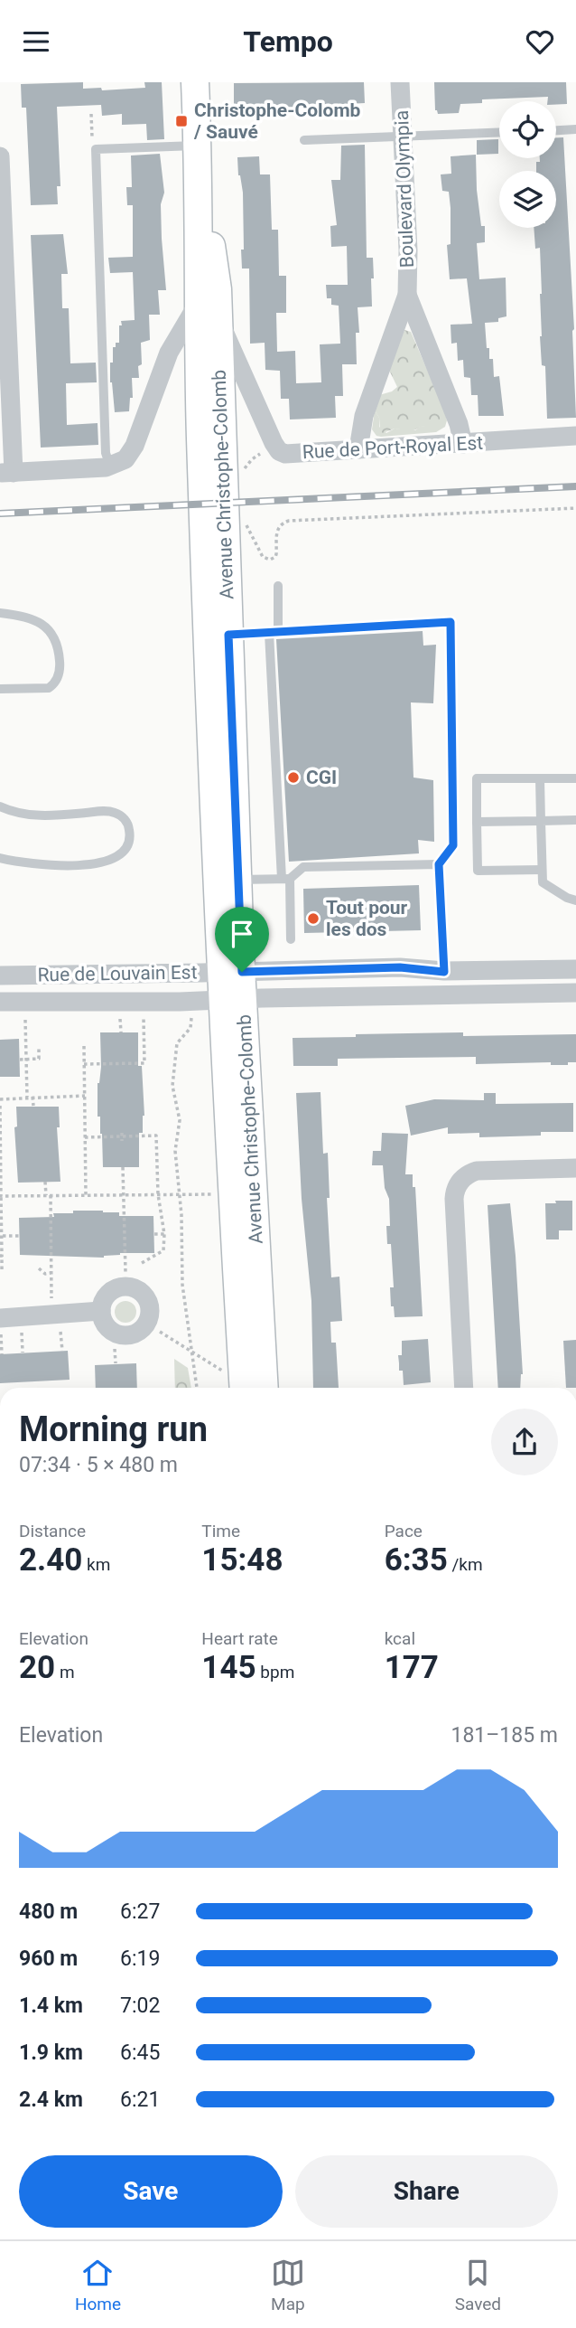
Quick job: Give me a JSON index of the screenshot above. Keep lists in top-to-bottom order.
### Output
{
  "streets": {
    "main road": ["Avenue Christophe-Colomb"],
    "street": ["Boulevard Olympia", "Rue de Port-Royal Est", "Rue de Louvain Est"]
  },
  "crossings": [
    ["Boulevard Olympia", "Rue de Port-Royal Est"],
    ["Rue de Port-Royal Est", "Avenue Christophe-Colomb"],
    ["Avenue Christophe-Colomb", "Rue de Louvain Est"]
  ],
  "places": {
    "transit": ["Christophe-Colomb / Sauvé"],
    "other": ["CGI", "Tout pour les dos"]
  },
  "page": {
    "header": "Tempo",
    "heading": ["Morning run", "07:34 · 5 × 480 m"],
    "stats": [
      ["Distance", "2.40 km"],
      ["Time", "15:48"],
      ["Pace", "6:35 /km"],
      ["Elevation", "20 m"],
      ["Heart rate", "145 bpm"],
      ["kcal", "177"]
    ],
    "chart": ["Elevation", "181–185 m"],
    "list": [
      {
        "name": "480 m",
        "note": "6:27"
      },
      {
        "name": "960 m",
        "note": "6:19"
      },
      {
        "name": "1.4 km",
        "note": "7:02"
      },
      {
        "name": "1.9 km",
        "note": "6:45"
      },
      {
        "name": "2.4 km",
        "note": "6:21"
      }
    ],
    "buttons": ["Save", "Share"],
    "tabs": ["Home", "Map", "Saved"]
  }
}
